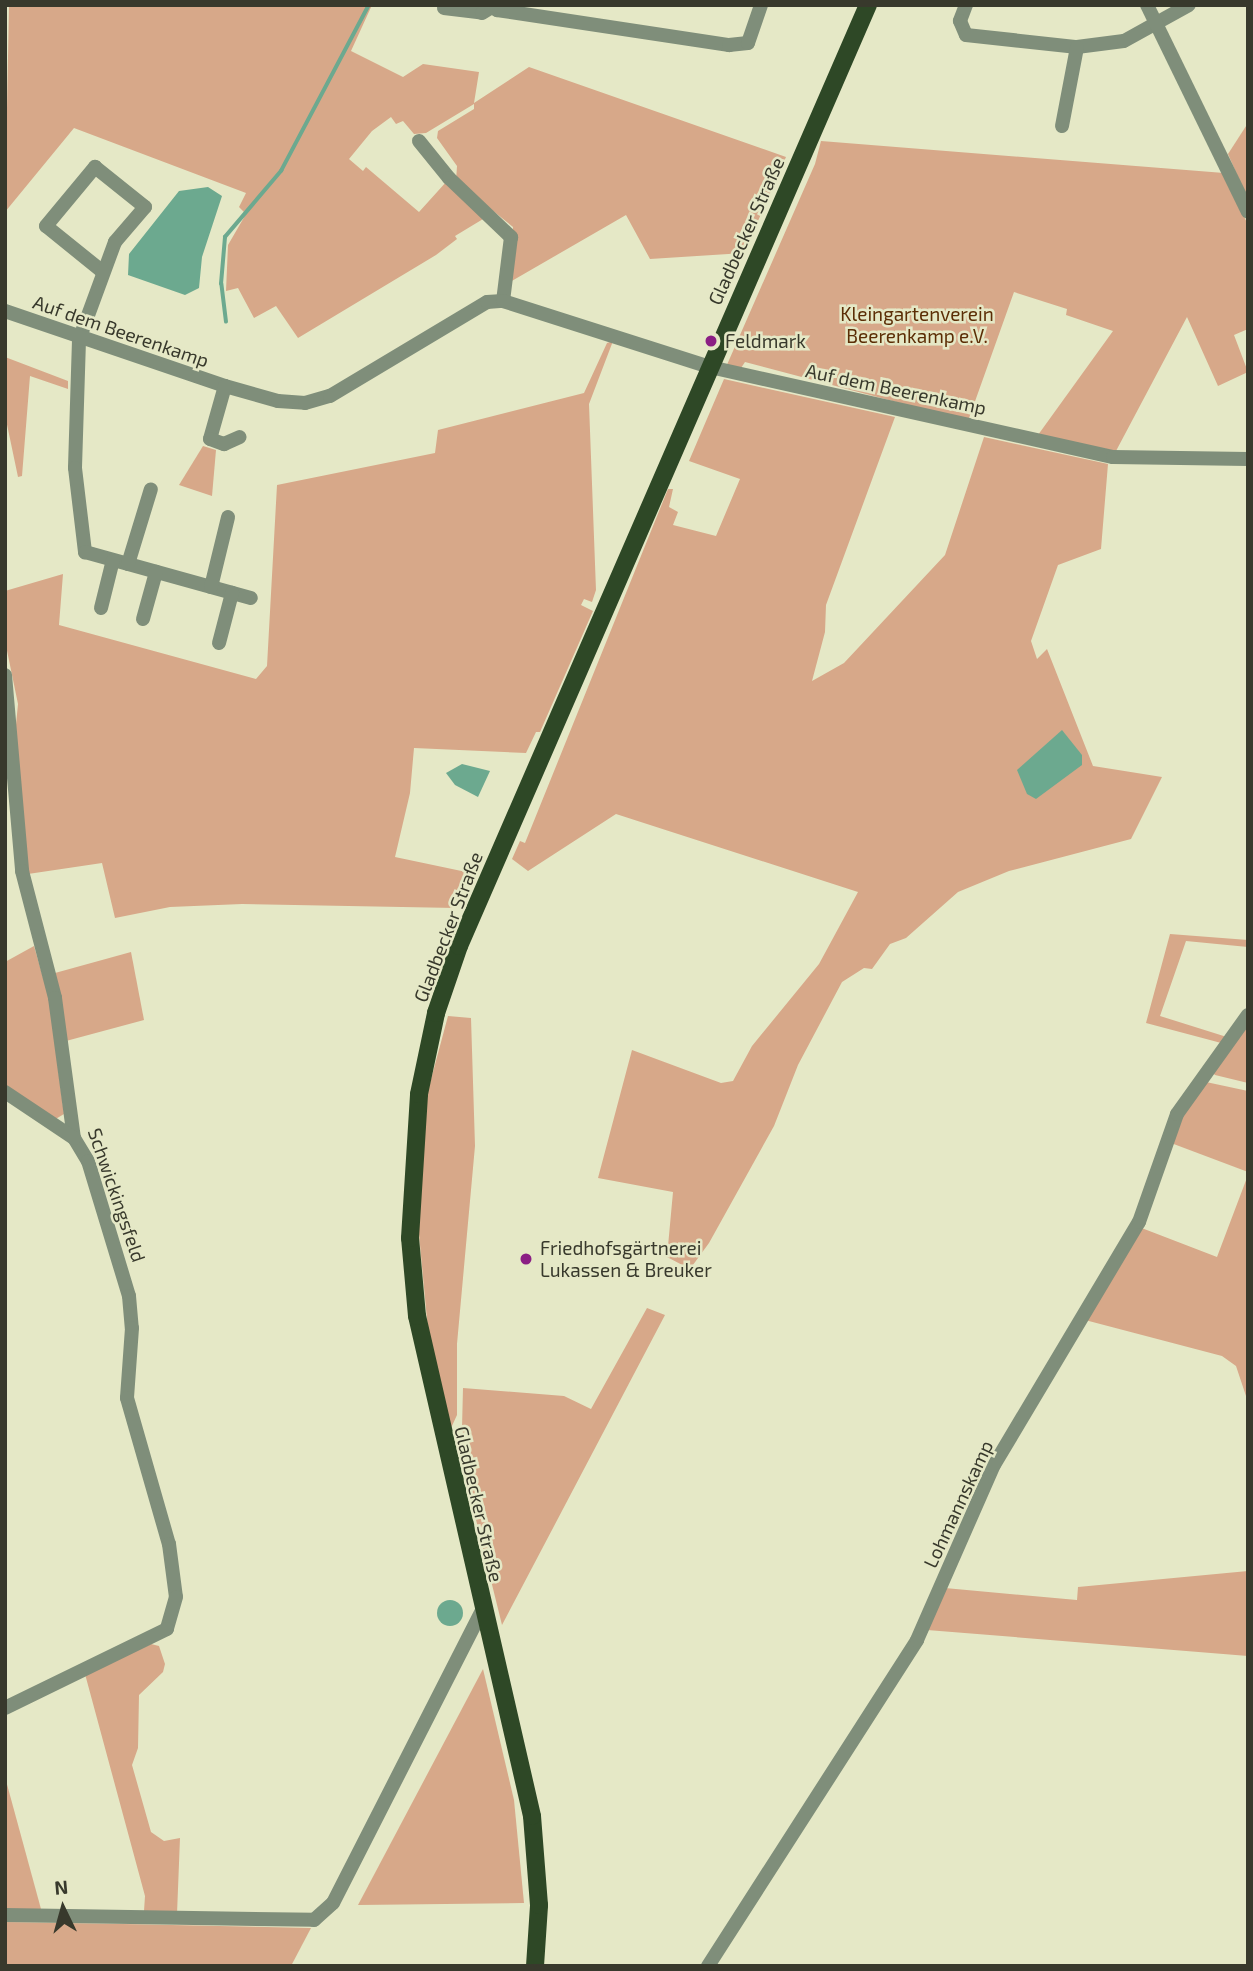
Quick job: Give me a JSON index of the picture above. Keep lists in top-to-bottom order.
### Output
{
  "streets": {
    "main road": ["Gladbecker Straße"],
    "street": ["Auf dem Beerenkamp", "Schwickingsfeld", "Lohmannskamp"]
  },
  "crossings": [
    ["Gladbecker Straße", "Auf dem Beerenkamp"]
  ],
  "parks": ["Kleingartenverein Beerenkamp e.V."],
  "places": ["Feldmark", "Friedhofsgärtnerei Lukassen & Breuker"],
  "north": "top"
}
